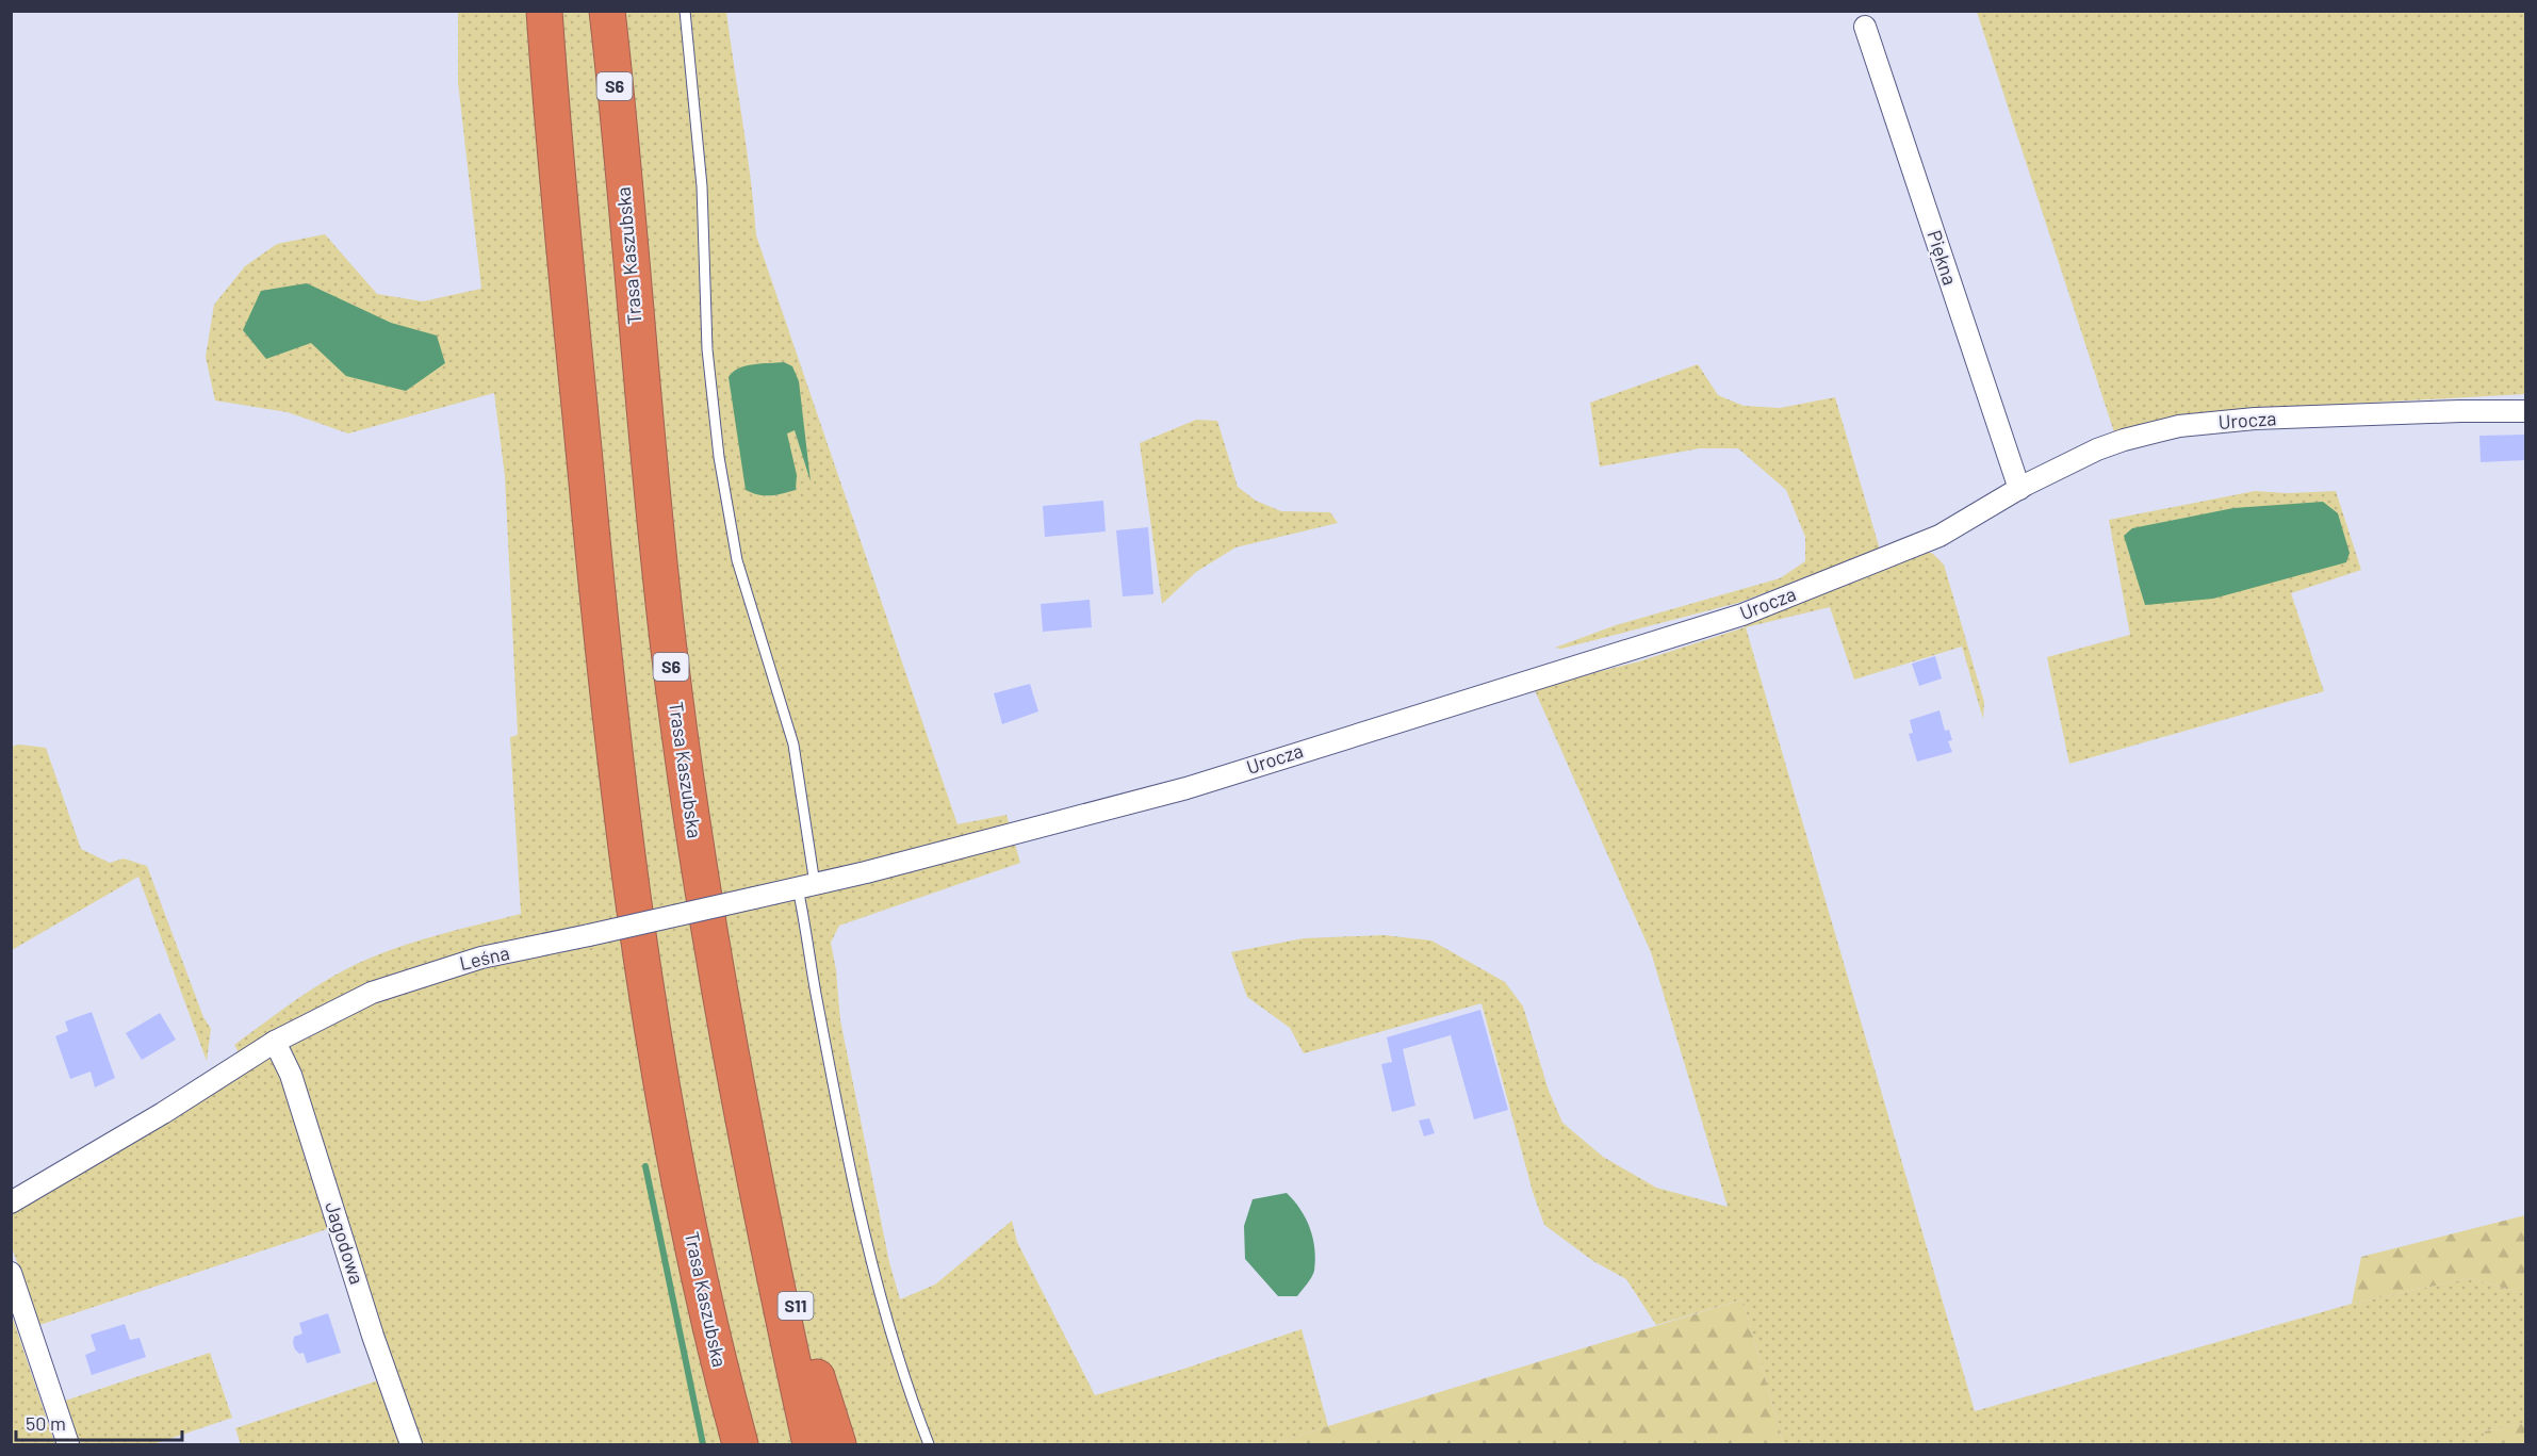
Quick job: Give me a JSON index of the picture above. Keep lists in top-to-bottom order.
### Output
{
  "streets": {
    "highway": ["S6", "Trasa Kaszubska", "S11"],
    "street": [
      "Piękna",
      "Urocza",
      "Leśna",
      "Jagodowa"
    ]
  },
  "crossings": [
    ["Trasa Kaszubska", "S11"],
    ["Piękna", "Urocza"],
    ["Urocza", "Leśna"],
    ["Leśna", "Jagodowa"]
  ],
  "scale_bar": "50 m"
}
